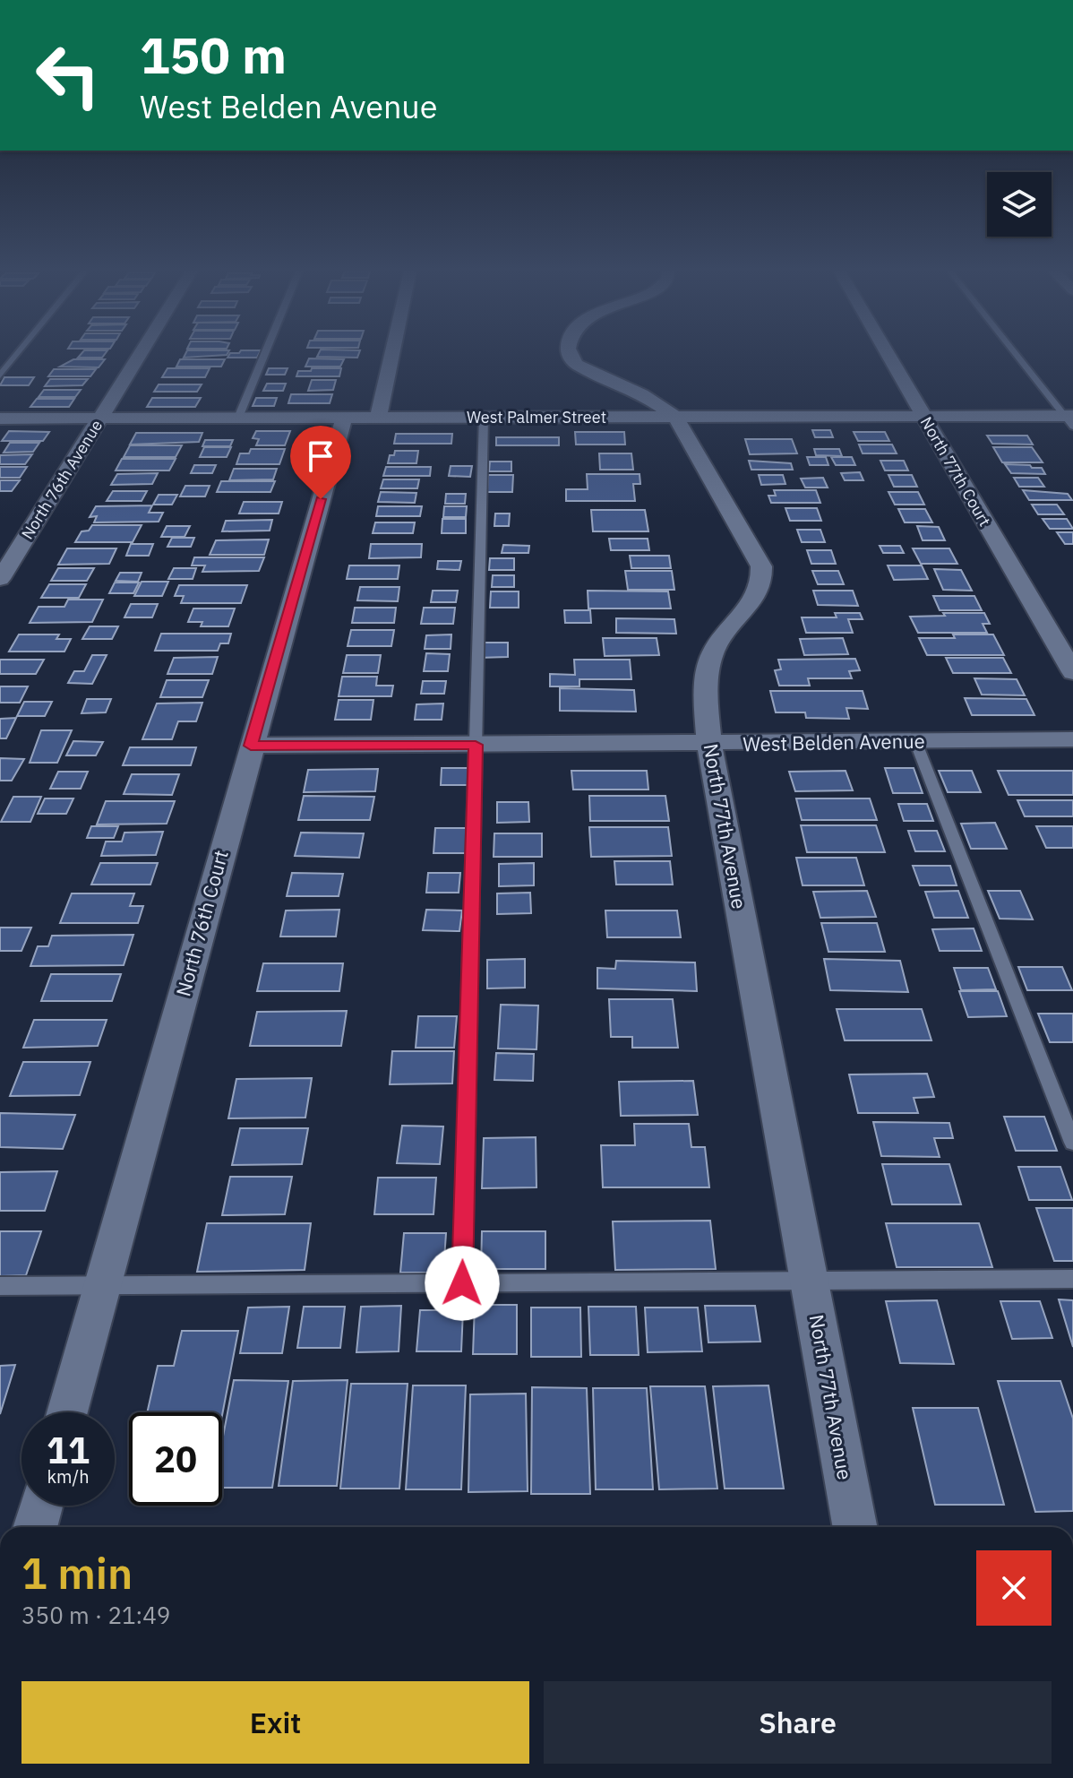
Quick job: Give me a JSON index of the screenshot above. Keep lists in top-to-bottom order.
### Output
{
  "streets": {
    "street": [
      "West Palmer Street",
      "North 77th Court",
      "North 76th Avenue",
      "West Belden Avenue",
      "North 77th Avenue",
      "North 76th Court"
    ]
  },
  "crossings": [
    ["West Palmer Street", "North 77th Court"],
    ["West Palmer Street", "North 76th Avenue"],
    ["West Palmer Street", "North 77th Avenue"],
    ["West Palmer Street", "North 76th Court"],
    ["West Belden Avenue", "North 77th Avenue"],
    ["West Belden Avenue", "North 76th Court"]
  ],
  "page": {
    "turn": ["150 m", "West Belden Avenue"],
    "speed": "11 km/h",
    "limit": "20",
    "heading": ["1 min", "350 m · 21:49"],
    "buttons": ["Exit", "Share"]
  }
}
